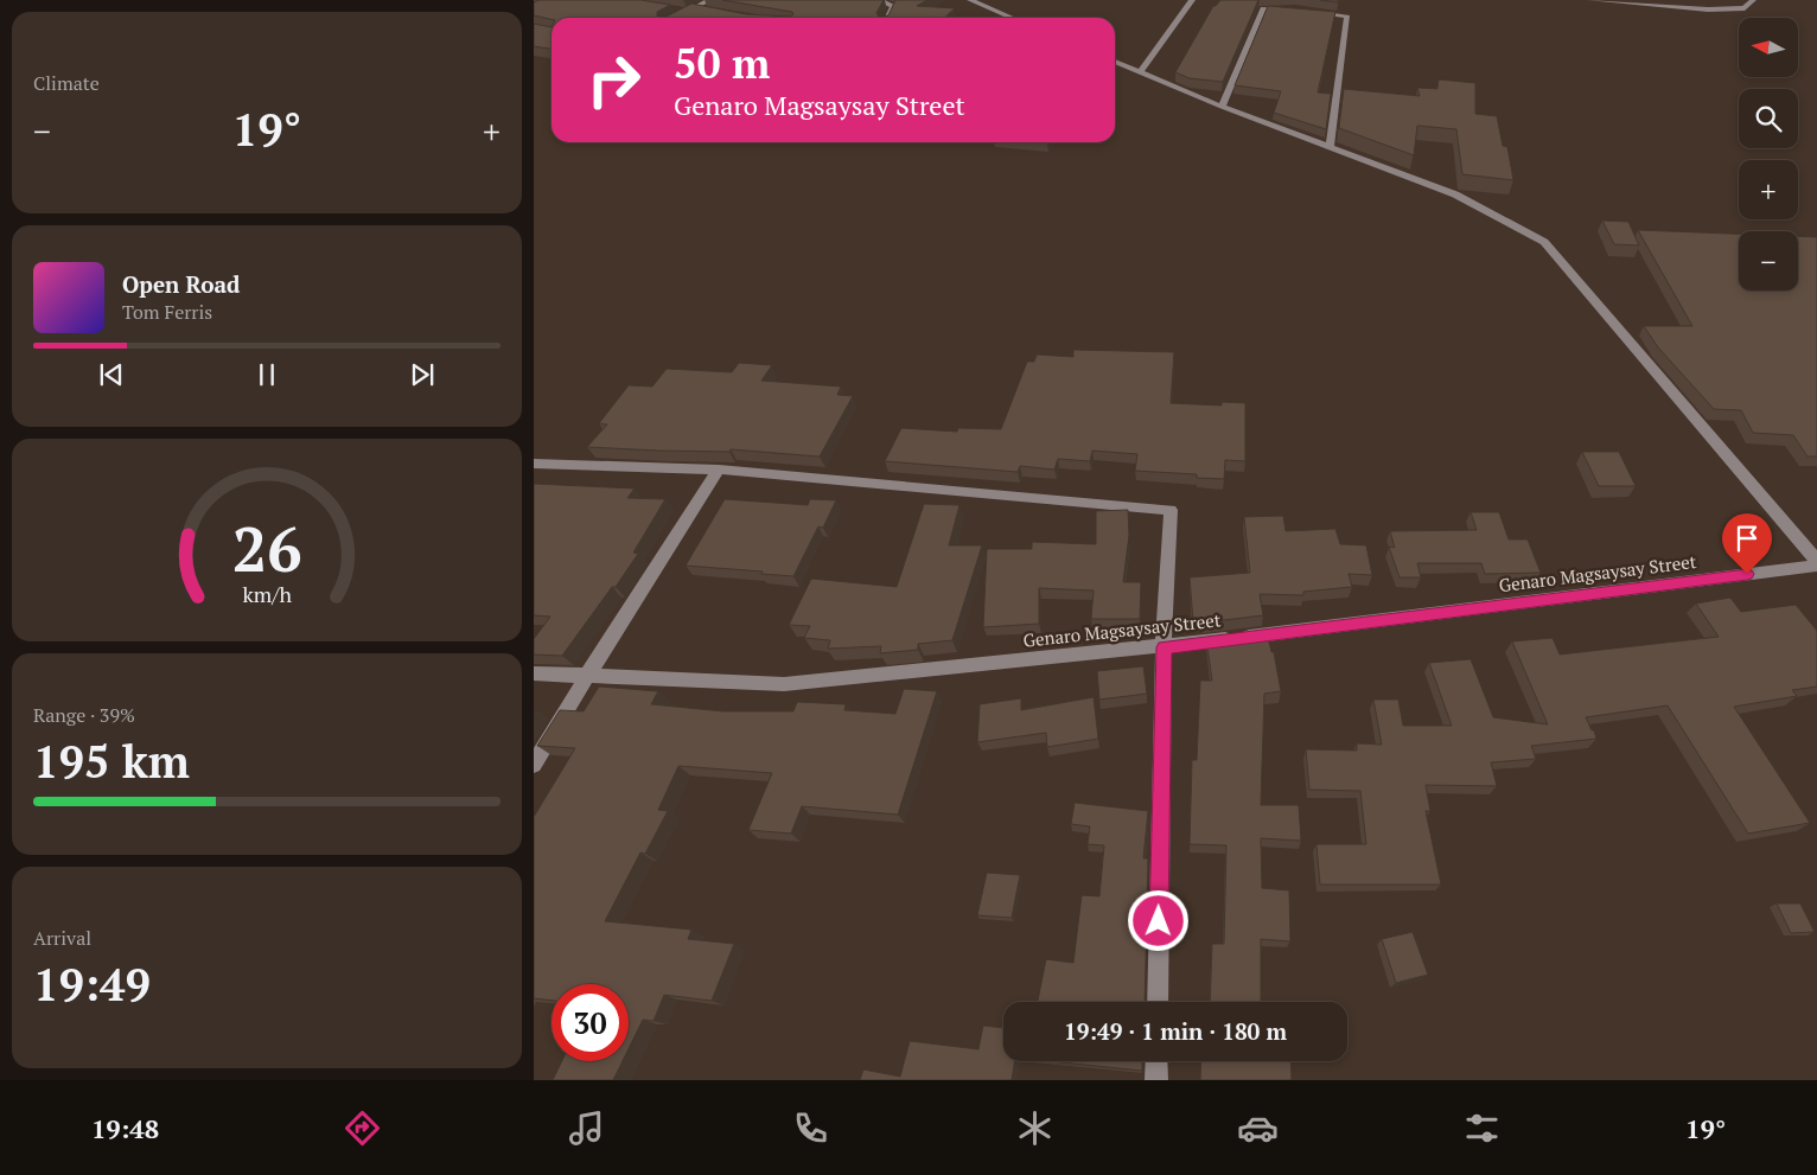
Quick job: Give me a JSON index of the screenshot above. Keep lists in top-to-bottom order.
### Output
{
  "streets": {
    "street": ["Genaro Magsaysay Street"]
  },
  "north": "left",
  "page": {
    "tile": [
      "Climate",
      ["Range · 39%", "195 km"],
      ["Arrival", "19:49"]
    ],
    "map_buttons": ["+", "−"],
    "turn": ["50 m", "Genaro Magsaysay Street"],
    "heat": ["−", "19°", "+"],
    "song": ["Open Road", "Tom Ferris"],
    "limit": "30",
    "trip": "19:49 · 1 min · 180 m",
    "tabs": ["19:48", "19°"],
    "gauge": ["26", "km/h"]
  }
}
